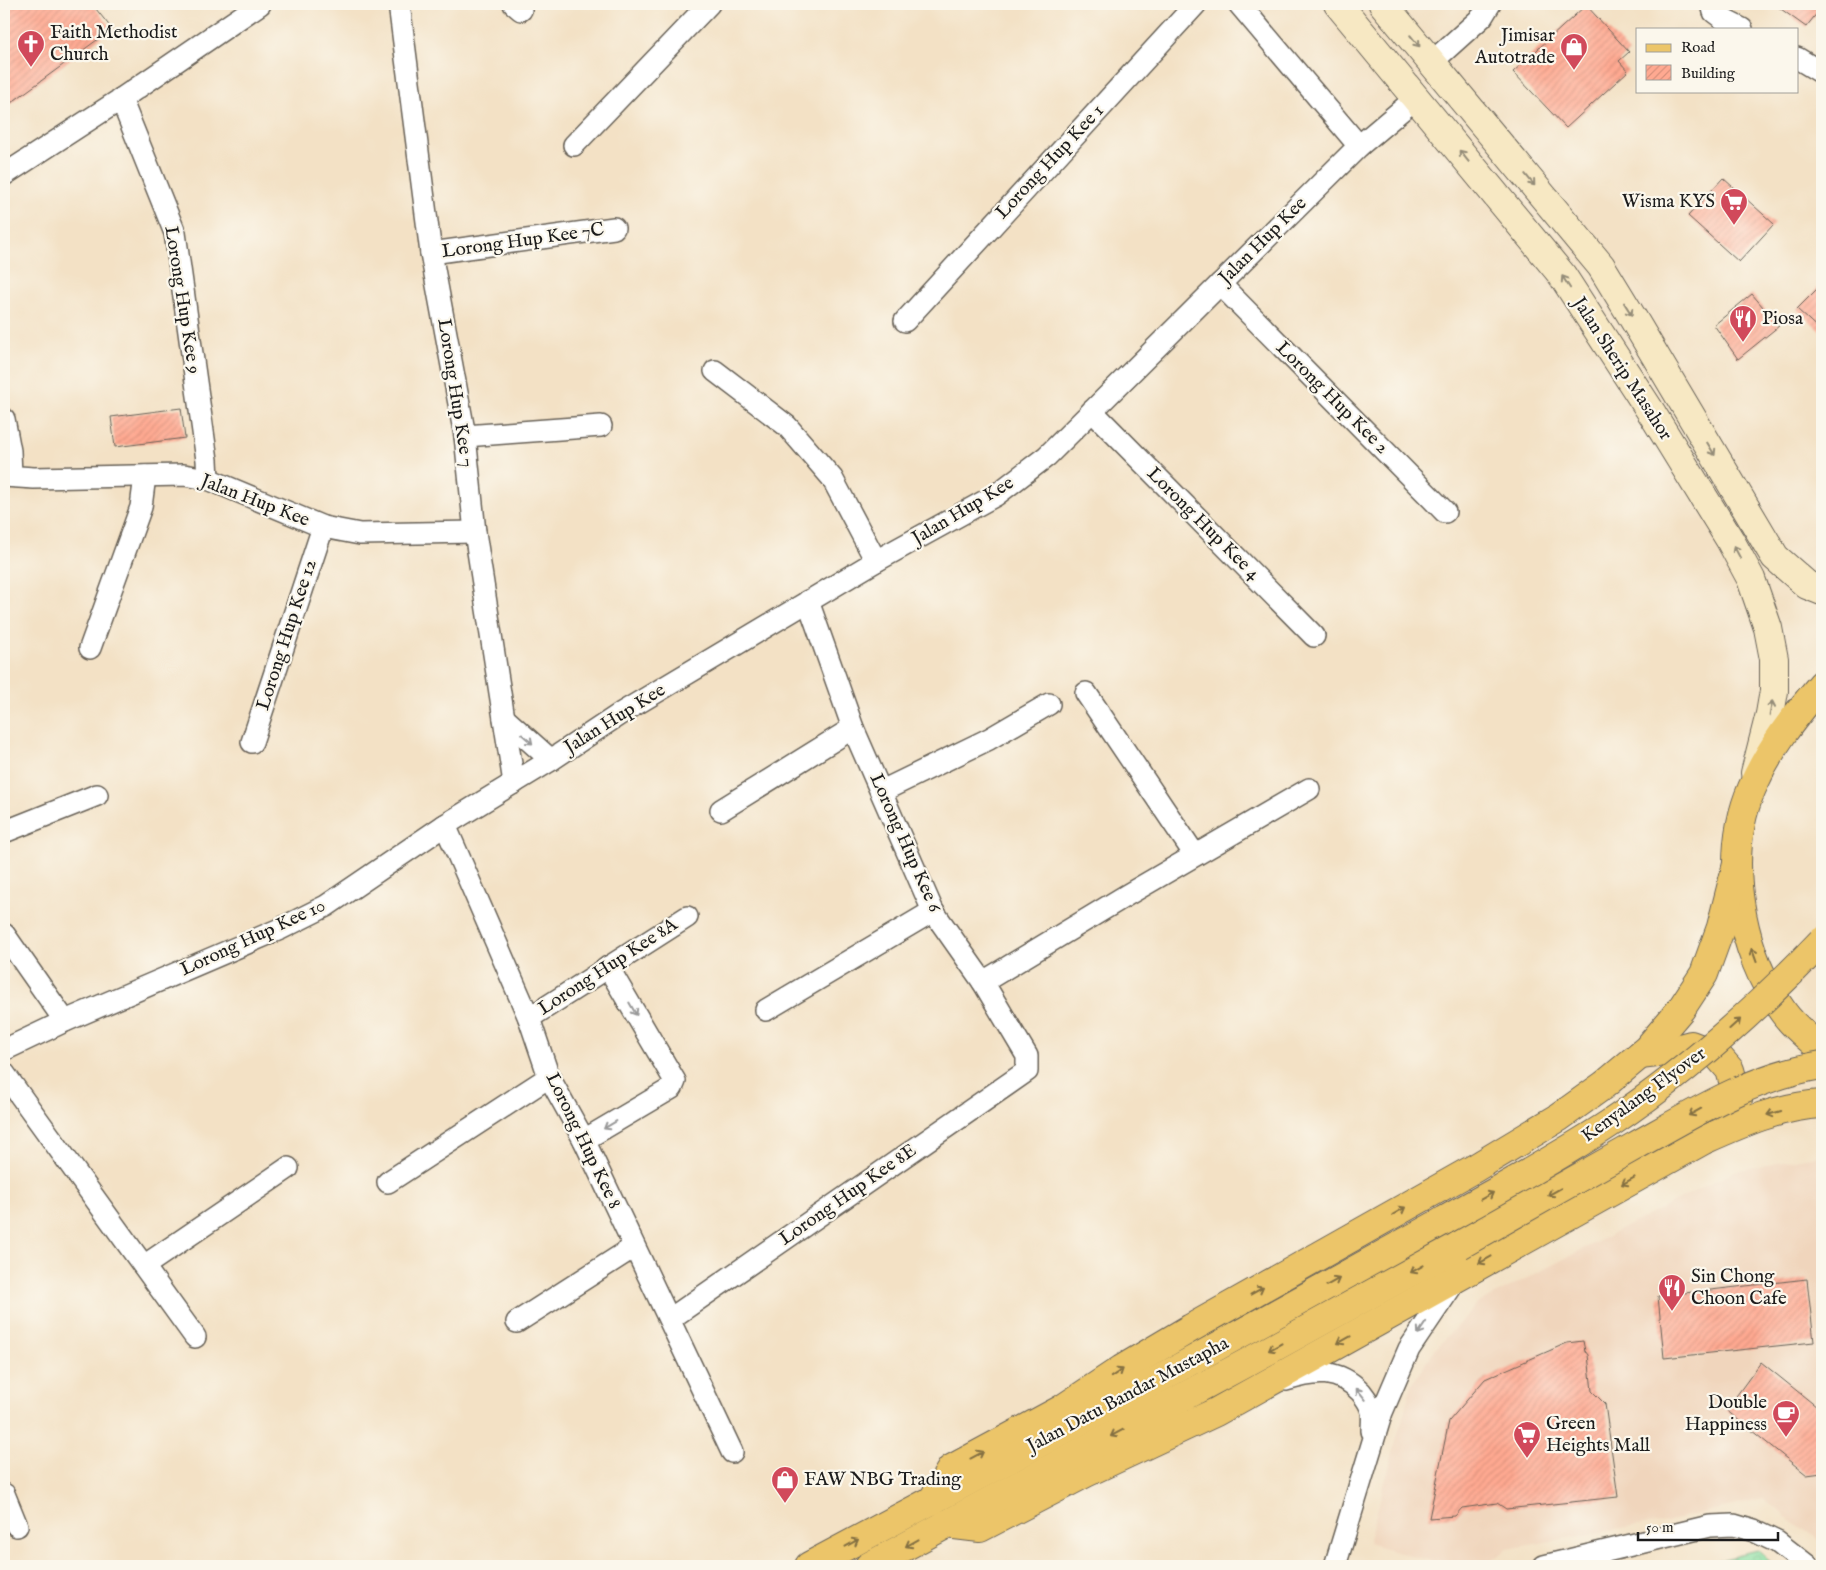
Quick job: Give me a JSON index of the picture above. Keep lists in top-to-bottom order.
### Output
{
  "streets": {
    "main road": ["Jalan Sherip Masahor", "Kenyalang Flyover", "Jalan Datu Bandar Mustapha"],
    "street": [
      "Lorong Hup Kee 1",
      "Lorong Hup Kee 7C",
      "Jalan Hup Kee",
      "Lorong Hup Kee 9",
      "Lorong Hup Kee 7",
      "Lorong Hup Kee 2",
      "Lorong Hup Kee 4",
      "Lorong Hup Kee 12",
      "Lorong Hup Kee 6",
      "Lorong Hup Kee 10",
      "Lorong Hup Kee 8A",
      "Lorong Hup Kee 8",
      "Lorong Hup Kee 8E"
    ]
  },
  "crossings": [
    ["Lorong Hup Kee 7C", "Lorong Hup Kee 7"],
    ["Jalan Hup Kee", "Lorong Hup Kee 9"],
    ["Jalan Hup Kee", "Jalan Sherip Masahor"],
    ["Jalan Hup Kee", "Lorong Hup Kee 7"],
    ["Jalan Hup Kee", "Lorong Hup Kee 2"],
    ["Jalan Hup Kee", "Lorong Hup Kee 4"],
    ["Jalan Hup Kee", "Lorong Hup Kee 12"],
    ["Jalan Hup Kee", "Lorong Hup Kee 6"],
    ["Jalan Hup Kee", "Lorong Hup Kee 10"],
    ["Lorong Hup Kee 7", "Lorong Hup Kee 10"],
    ["Lorong Hup Kee 6", "Lorong Hup Kee 8E"],
    ["Lorong Hup Kee 10", "Lorong Hup Kee 8"],
    ["Lorong Hup Kee 8A", "Lorong Hup Kee 8"],
    ["Kenyalang Flyover", "Jalan Datu Bandar Mustapha"],
    ["Lorong Hup Kee 8", "Lorong Hup Kee 8E"]
  ],
  "places": {
    "church": ["Faith Methodist Church"],
    "shop": ["Jimisar Autotrade", "FAW NBG Trading"],
    "supermarket": ["Wisma KYS", "Green Heights Mall"],
    "restaurant": ["Piosa", "Sin Chong Choon Cafe"],
    "cafe": ["Double Happiness"]
  },
  "legend": ["Road", "Building"],
  "scale_bar": "50 m"
}
